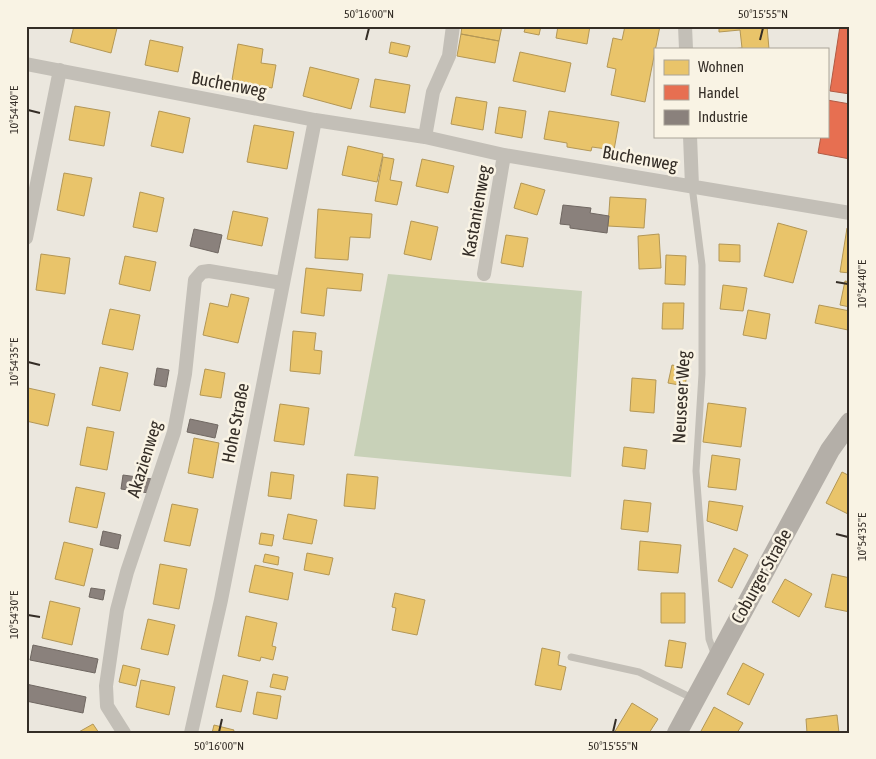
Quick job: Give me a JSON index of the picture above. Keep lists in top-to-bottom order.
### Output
{
  "streets": {
    "main road": ["Coburger Straße"],
    "street": [
      "Buchenweg",
      "Kastanienweg",
      "Neuseser Weg",
      "Hohe Straße",
      "Akazienweg"
    ]
  },
  "crossings": [
    ["Buchenweg", "Kastanienweg"],
    ["Buchenweg", "Neuseser Weg"],
    ["Buchenweg", "Hohe Straße"],
    ["Neuseser Weg", "Coburger Straße"],
    ["Hohe Straße", "Akazienweg"]
  ],
  "legend": ["Wohnen", "Handel", "Industrie"],
  "coordinates": [
    "50°16'00\"N",
    "50°15'55\"N",
    "10°54'40\"E",
    "10°54'35\"E",
    "10°54'30\"E"
  ]
}
